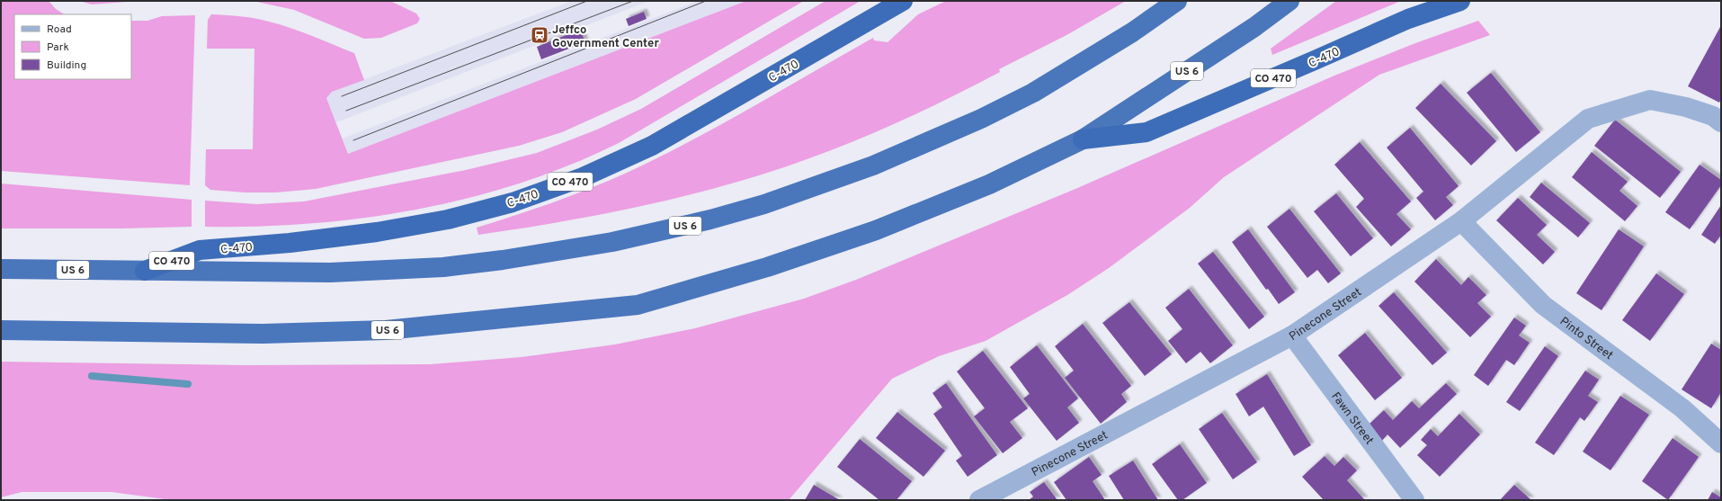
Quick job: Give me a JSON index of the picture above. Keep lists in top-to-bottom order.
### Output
{
  "streets": {
    "highway": ["C-470", "US 6", "CO 470"],
    "street": ["Pinecone Street", "Pinto Street", "Fawn Street"]
  },
  "crossings": [
    ["C-470", "US 6"],
    ["Pinecone Street", "Pinto Street"],
    ["Pinecone Street", "Fawn Street"]
  ],
  "places": {
    "station": ["Jeffco Government Center"]
  },
  "legend": ["Road", "Park", "Building"]
}
